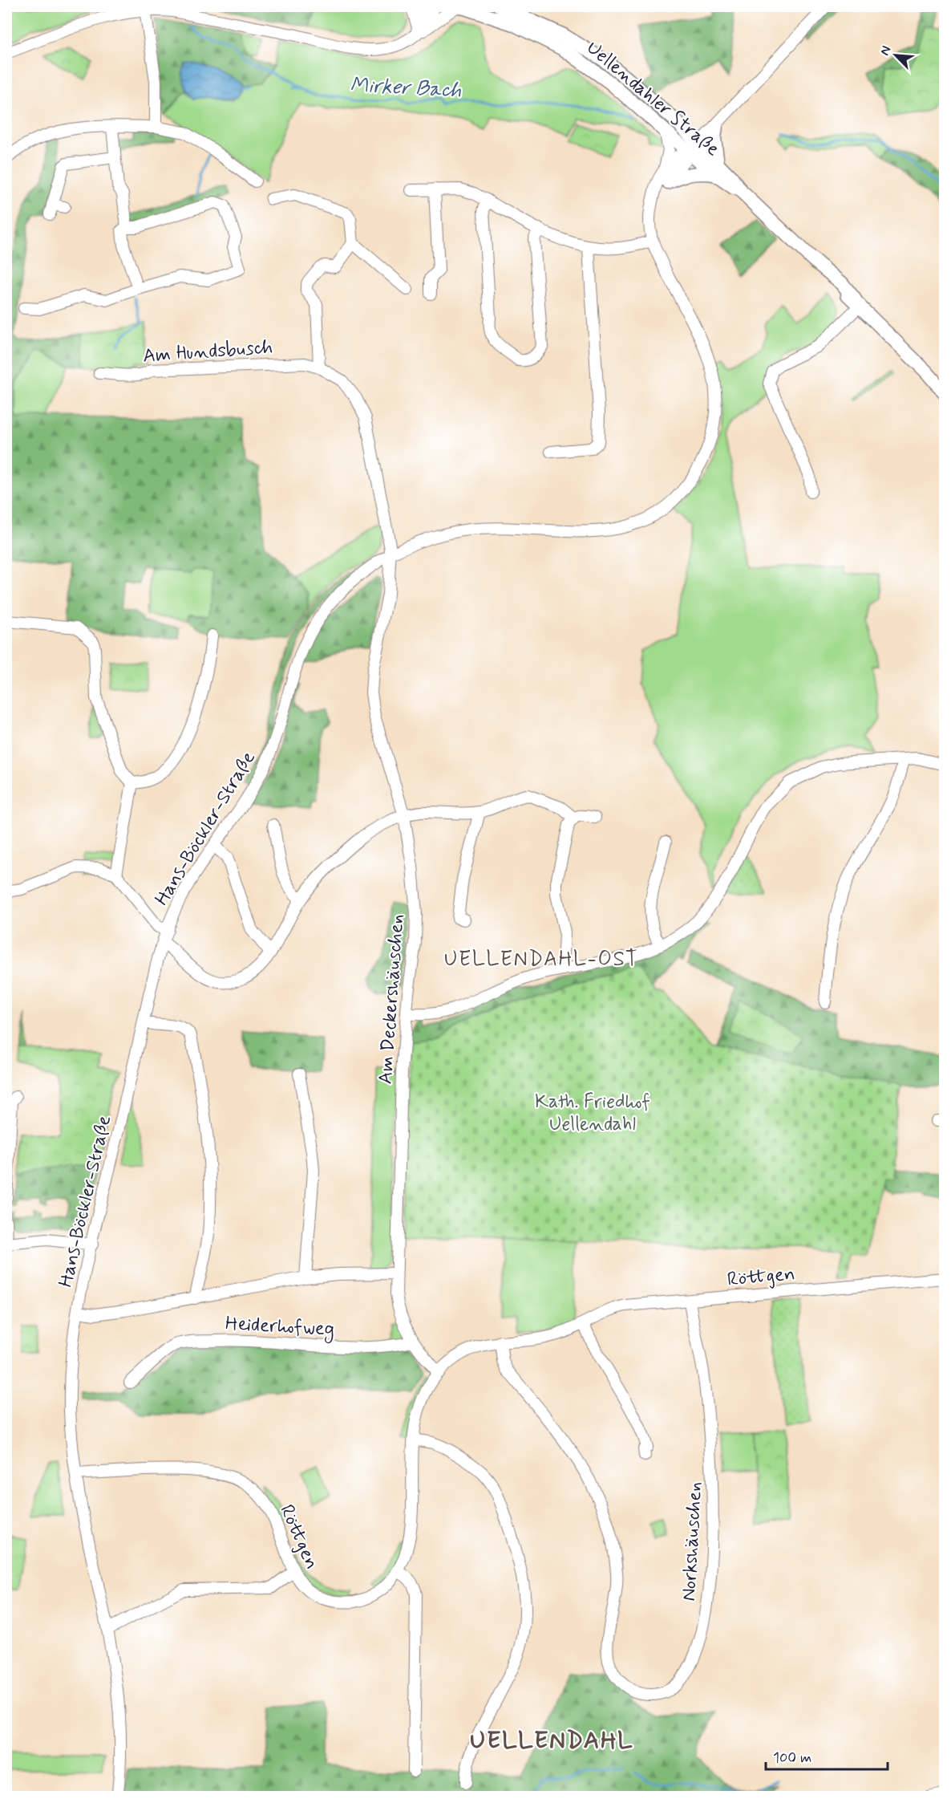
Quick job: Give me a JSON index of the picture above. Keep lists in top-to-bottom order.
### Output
{
  "streets": {
    "main road": ["Uellendahler Straße"],
    "street": [
      "Am Hundsbusch",
      "Hans-Böckler-Straße",
      "Am Deckershäuschen",
      "Röttgen",
      "Heiderhofweg",
      "Norkshäuschen"
    ]
  },
  "crossings": [
    ["Uellendahler Straße", "Hans-Böckler-Straße"],
    ["Am Hundsbusch", "Am Deckershäuschen"],
    ["Hans-Böckler-Straße", "Am Deckershäuschen"],
    ["Hans-Böckler-Straße", "Röttgen"],
    ["Am Deckershäuschen", "Röttgen"],
    ["Am Deckershäuschen", "Heiderhofweg"],
    ["Röttgen", "Norkshäuschen"]
  ],
  "districts": ["UELLENDAHL-OST", "UELLENDAHL"],
  "water": ["Mirker Bach"],
  "parks": ["Kath. Friedhof Uellendahl"],
  "scale_bar": "100 m",
  "north": "top left"
}
